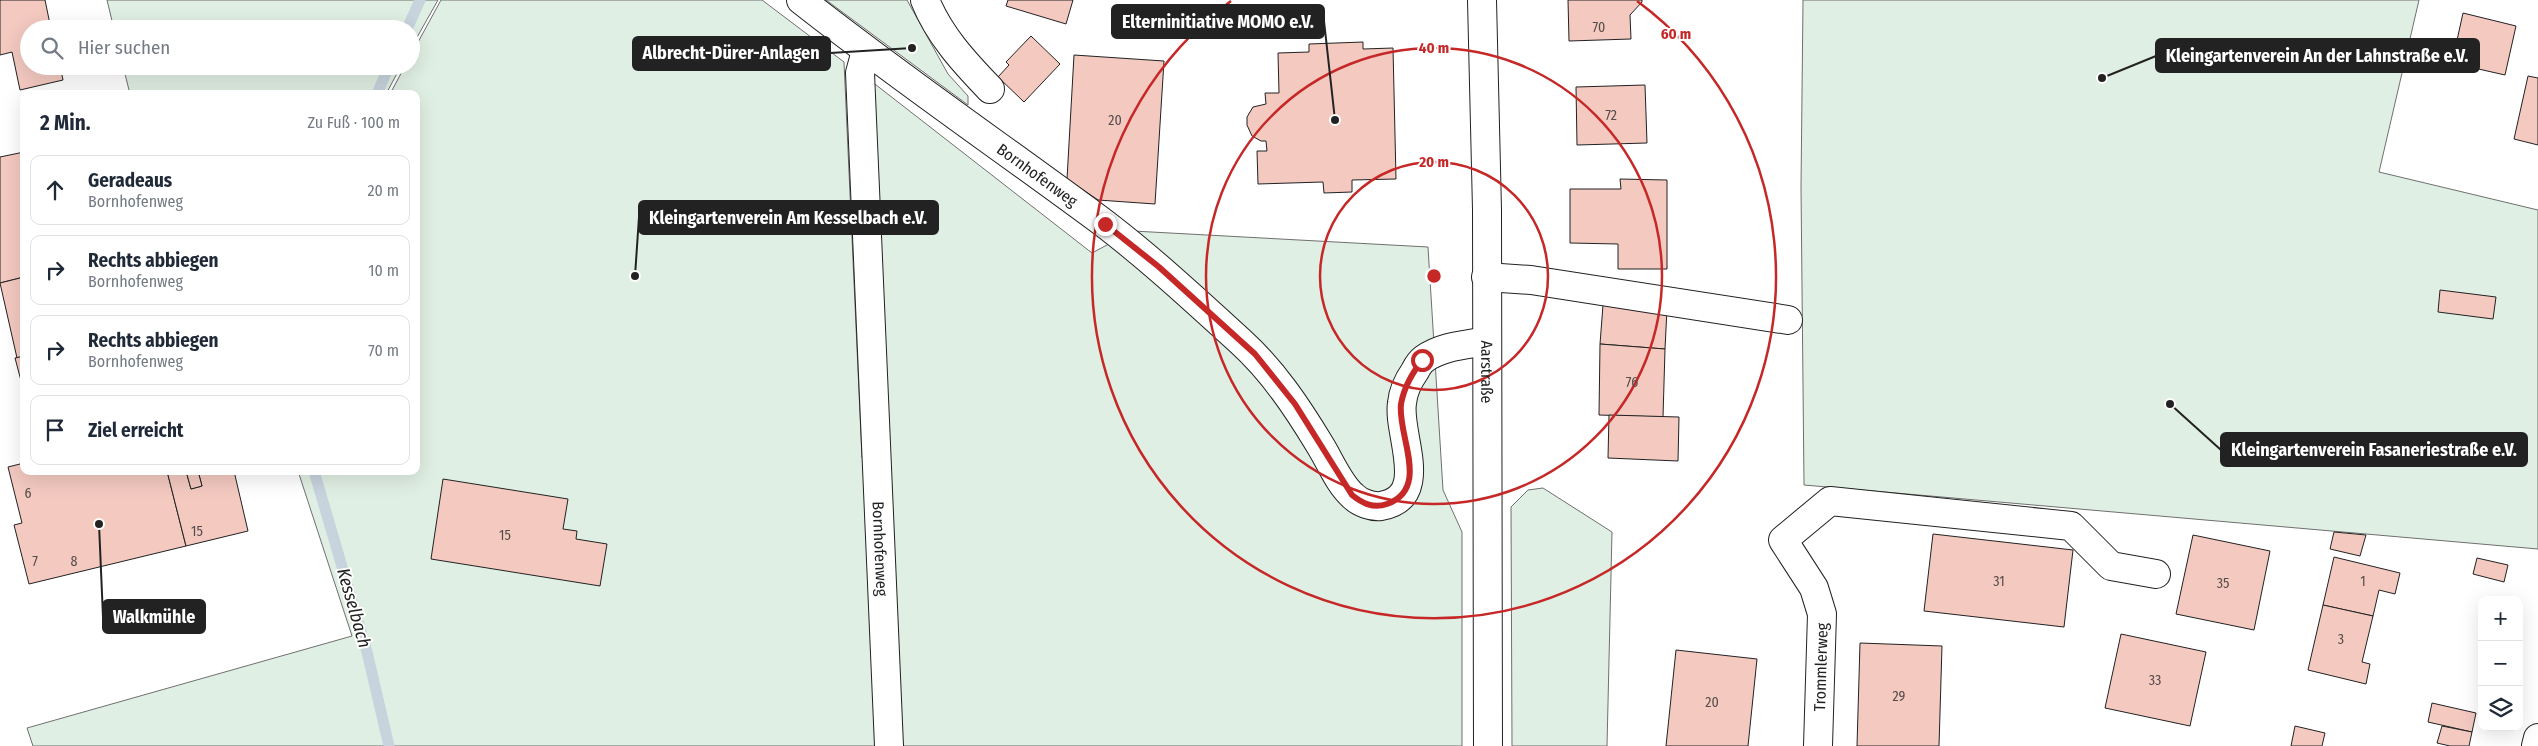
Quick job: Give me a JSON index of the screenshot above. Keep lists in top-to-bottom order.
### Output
{
  "streets": {
    "street": ["Bornhofenweg", "Aarstraße", "Trommlerweg"]
  },
  "crossings": [
    ["Bornhofenweg", "Aarstraße"]
  ],
  "water": ["Kesselbach"],
  "places": [
    "Albrecht-Dürer-Anlagen",
    "Kleingartenverein An der Lahnstraße e.V.",
    "Elterninitiative MOMO e.V.",
    "Kleingartenverein Am Kesselbach e.V.",
    "Kleingartenverein Fasaneriestraße e.V.",
    "Walkmühle"
  ],
  "house_numbers": [
    "70",
    "72",
    "20",
    "76",
    "6",
    "15",
    "15",
    "7",
    "8",
    "31",
    "1",
    "35",
    "3",
    "33",
    "29",
    "20"
  ],
  "page": {
    "search": "Hier suchen",
    "heading": ["2 Min.", "Zu Fuß · 100 m"],
    "list": [
      ["Geradeaus", "Bornhofenweg", "20 m"],
      ["Rechts abbiegen", "Bornhofenweg", "10 m"],
      ["Rechts abbiegen", "Bornhofenweg", "70 m"],
      "Ziel erreicht"
    ],
    "map_buttons": ["+", "−"]
  },
  "rings": ["60 m", "40 m", "20 m"]
}
